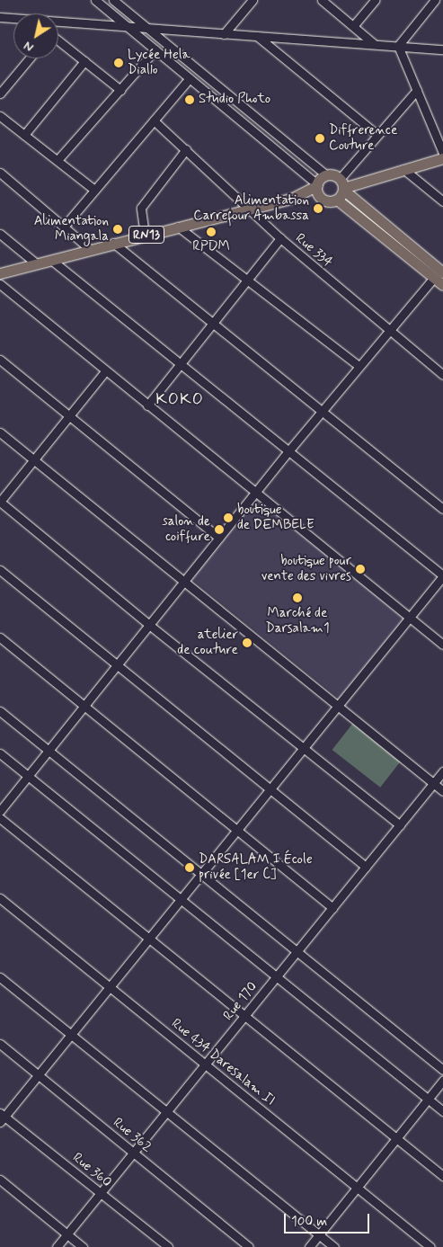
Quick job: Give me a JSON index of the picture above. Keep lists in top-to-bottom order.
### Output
{
  "streets": {
    "main road": ["RN13"],
    "street": [
      "Rue 334",
      "Rue 170",
      "Rue 434 Daresalam II",
      "Rue 362",
      "Rue 360"
    ]
  },
  "crossings": [
    ["RN13", "Rue 334"],
    ["Rue 170", "Rue 434 Daresalam II"],
    ["Rue 170", "Rue 362"],
    ["Rue 170", "Rue 360"]
  ],
  "districts": ["KOKO"],
  "places": [
    "Lycée Hela Diallo",
    "Studio Photo",
    "Diffrerence Couture",
    "Alimentation Carrefour Ambassa",
    "Alimentation Miangala",
    "RPDM",
    "boutique de DEMBELE",
    "salon de coiffure",
    "boutique pour vente des vivres",
    "Marché de Darsalam1",
    "atelier de couture",
    "DARSALAM I École privée [1er C]"
  ],
  "scale_bar": "100 m",
  "north": "bottom left"
}
